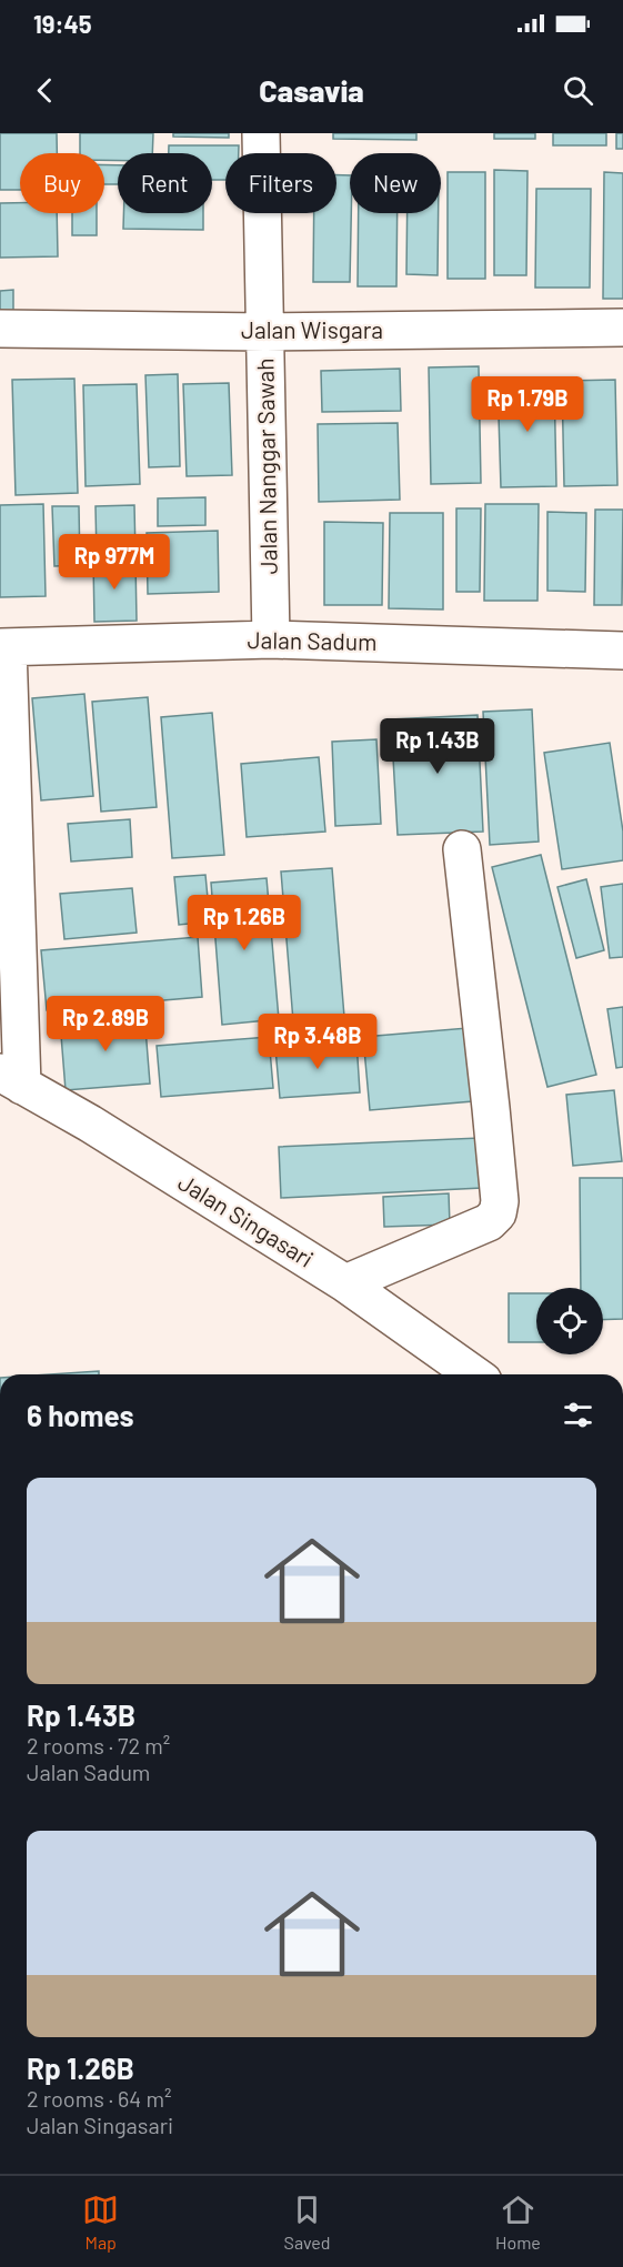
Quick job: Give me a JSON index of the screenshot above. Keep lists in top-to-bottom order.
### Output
{
  "streets": {
    "street": [
      "Jalan Wisgara",
      "Jalan Nanggar Sawah",
      "Jalan Sadum",
      "Jalan Singasari"
    ]
  },
  "crossings": [
    ["Jalan Wisgara", "Jalan Nanggar Sawah"],
    ["Jalan Nanggar Sawah", "Jalan Sadum"]
  ],
  "page": {
    "status": "19:45",
    "header": "Casavia",
    "chip": [
      "Buy",
      "Rent",
      "Filters",
      "New"
    ],
    "price": [
      "Rp 1.79B",
      "Rp 977M",
      "Rp 1.43B",
      "Rp 1.26B",
      "Rp 2.89B",
      "Rp 3.48B"
    ],
    "heading": "6 homes",
    "list": [
      {
        "name": "Rp 1.43B",
        "note": "2 rooms · 72 m² · Jalan Sadum"
      },
      {
        "name": "Rp 1.26B",
        "note": "2 rooms · 64 m² · Jalan Singasari"
      }
    ],
    "tabs": ["Map", "Saved", "Home"]
  }
}
